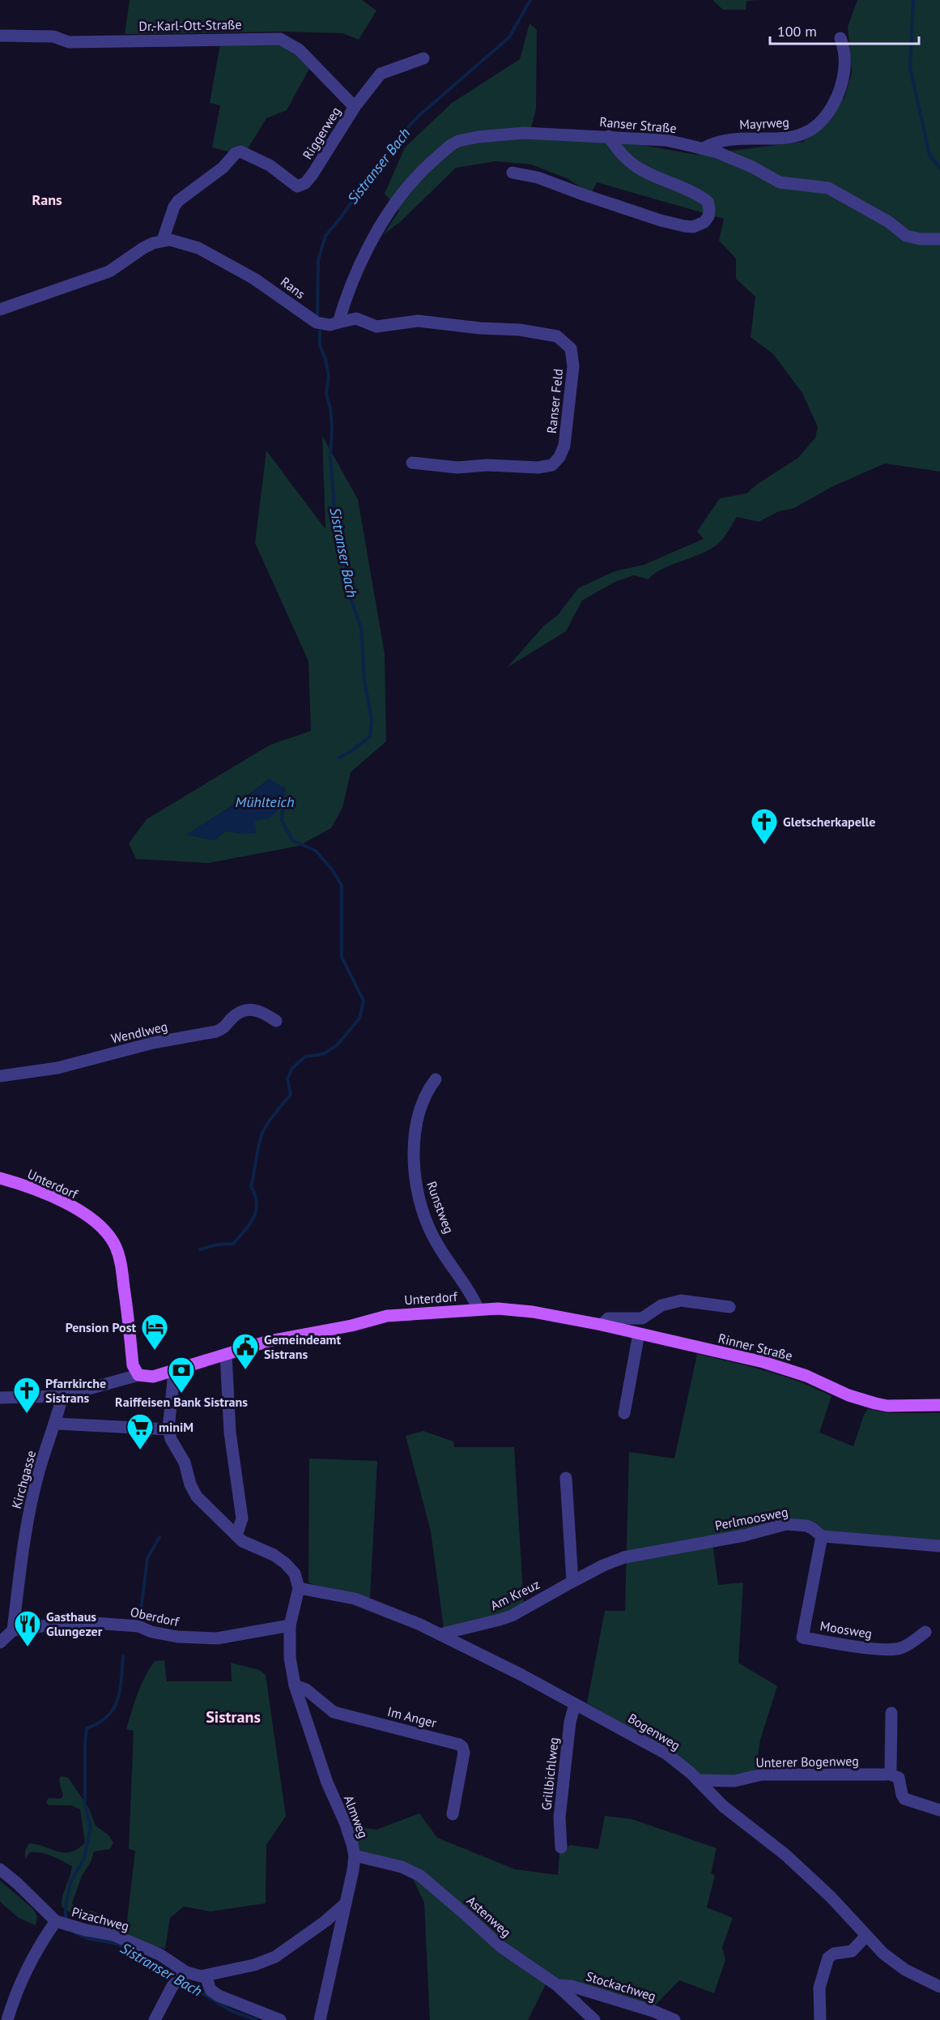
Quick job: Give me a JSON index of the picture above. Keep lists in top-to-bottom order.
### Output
{
  "streets": {
    "main road": ["Unterdorf", "Rinner Straße"],
    "street": [
      "Dr.-Karl-Ott-Straße",
      "Mayrweg",
      "Ranser Straße",
      "Riggerweg",
      "Rans",
      "Ranser Feld",
      "Wendlweg",
      "Runstweg",
      "Kirchgasse",
      "Perlmoosweg",
      "Am Kreuz",
      "Oberdorf",
      "Moosweg",
      "Im Anger",
      "Bogenweg",
      "Unterer Bogenweg",
      "Grillbichlweg",
      "Almweg",
      "Astenweg",
      "Pizachweg",
      "Stockachweg"
    ]
  },
  "crossings": [
    ["Dr.-Karl-Ott-Straße", "Riggerweg"],
    ["Mayrweg", "Ranser Straße"],
    ["Ranser Straße", "Rans"],
    ["Ranser Straße", "Ranser Feld"],
    ["Riggerweg", "Rans"],
    ["Rans", "Ranser Feld"],
    ["Unterdorf", "Runstweg"],
    ["Unterdorf", "Rinner Straße"],
    ["Kirchgasse", "Oberdorf"],
    ["Perlmoosweg", "Am Kreuz"],
    ["Perlmoosweg", "Moosweg"],
    ["Am Kreuz", "Bogenweg"],
    ["Im Anger", "Almweg"],
    ["Bogenweg", "Unterer Bogenweg"],
    ["Bogenweg", "Grillbichlweg"],
    ["Almweg", "Astenweg"],
    ["Almweg", "Pizachweg"],
    ["Astenweg", "Stockachweg"]
  ],
  "districts": ["Rans", "Sistrans"],
  "water": ["Sistranser Bach", "Mühlteich"],
  "places": {
    "church": ["Gletscherkapelle", "Pfarrkirche Sistrans"],
    "hotel": ["Pension Post"],
    "public building": ["Gemeindeamt Sistrans"],
    "bank": ["Raiffeisen Bank Sistrans"],
    "supermarket": ["miniM"],
    "restaurant": ["Gasthaus Glungezer"]
  },
  "scale_bar": "100 m"
}
